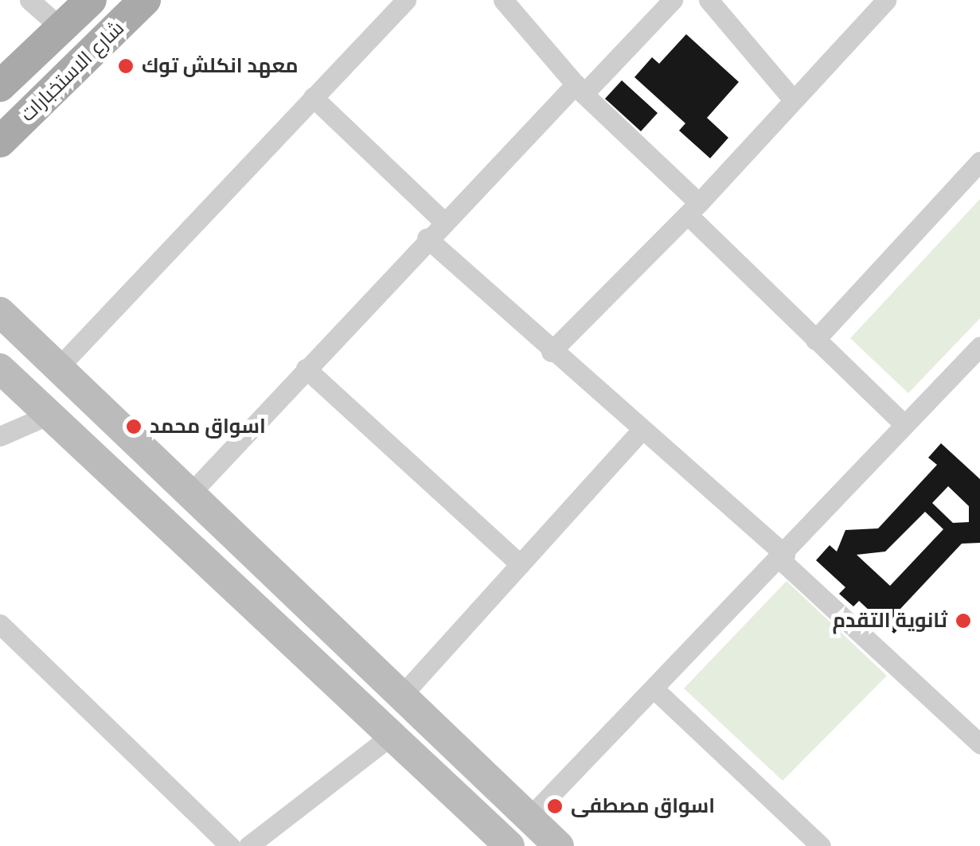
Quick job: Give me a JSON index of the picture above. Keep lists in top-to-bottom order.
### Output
{
  "streets": {
    "main road": ["شارع الاستخبارات"]
  },
  "places": [
    "معهد انكلش توك",
    "اسواق محمد",
    "ثانوية التقدم",
    "اسواق مصطفى"
  ]
}
